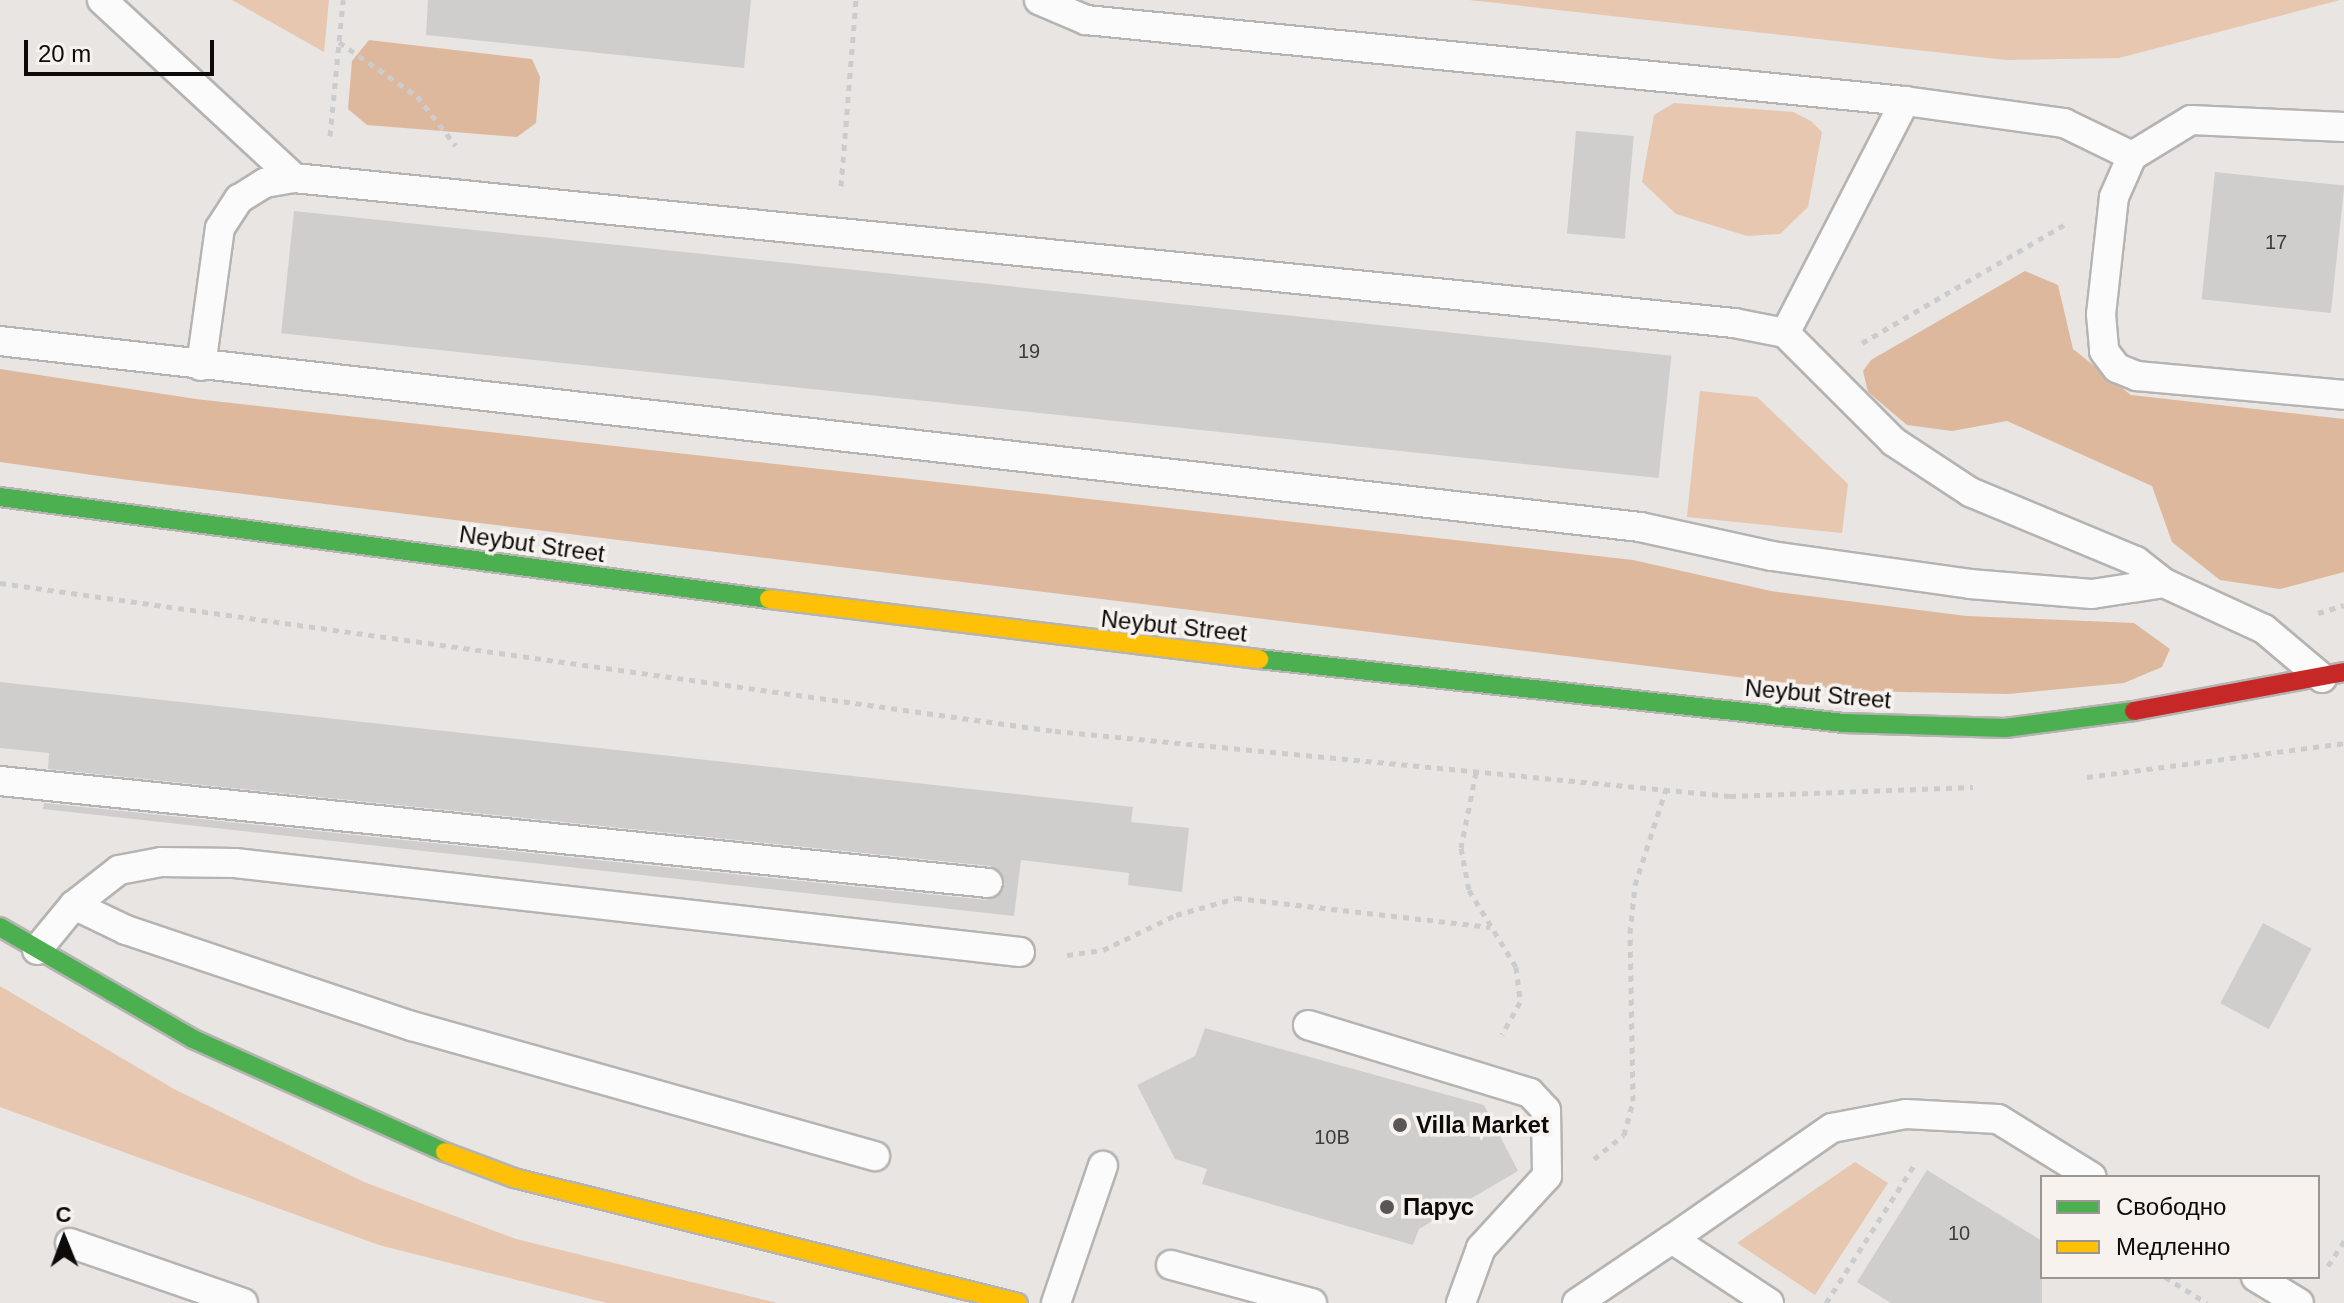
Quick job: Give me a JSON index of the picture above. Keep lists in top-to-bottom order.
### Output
{
  "streets": {
    "street": ["Neybut Street"]
  },
  "places": ["Villa Market", "Парус"],
  "house_numbers": [
    "17",
    "19",
    "10В",
    "10"
  ],
  "legend": ["Свободно", "Медленно"],
  "scale_bar": "20 m",
  "north": "top"
}
